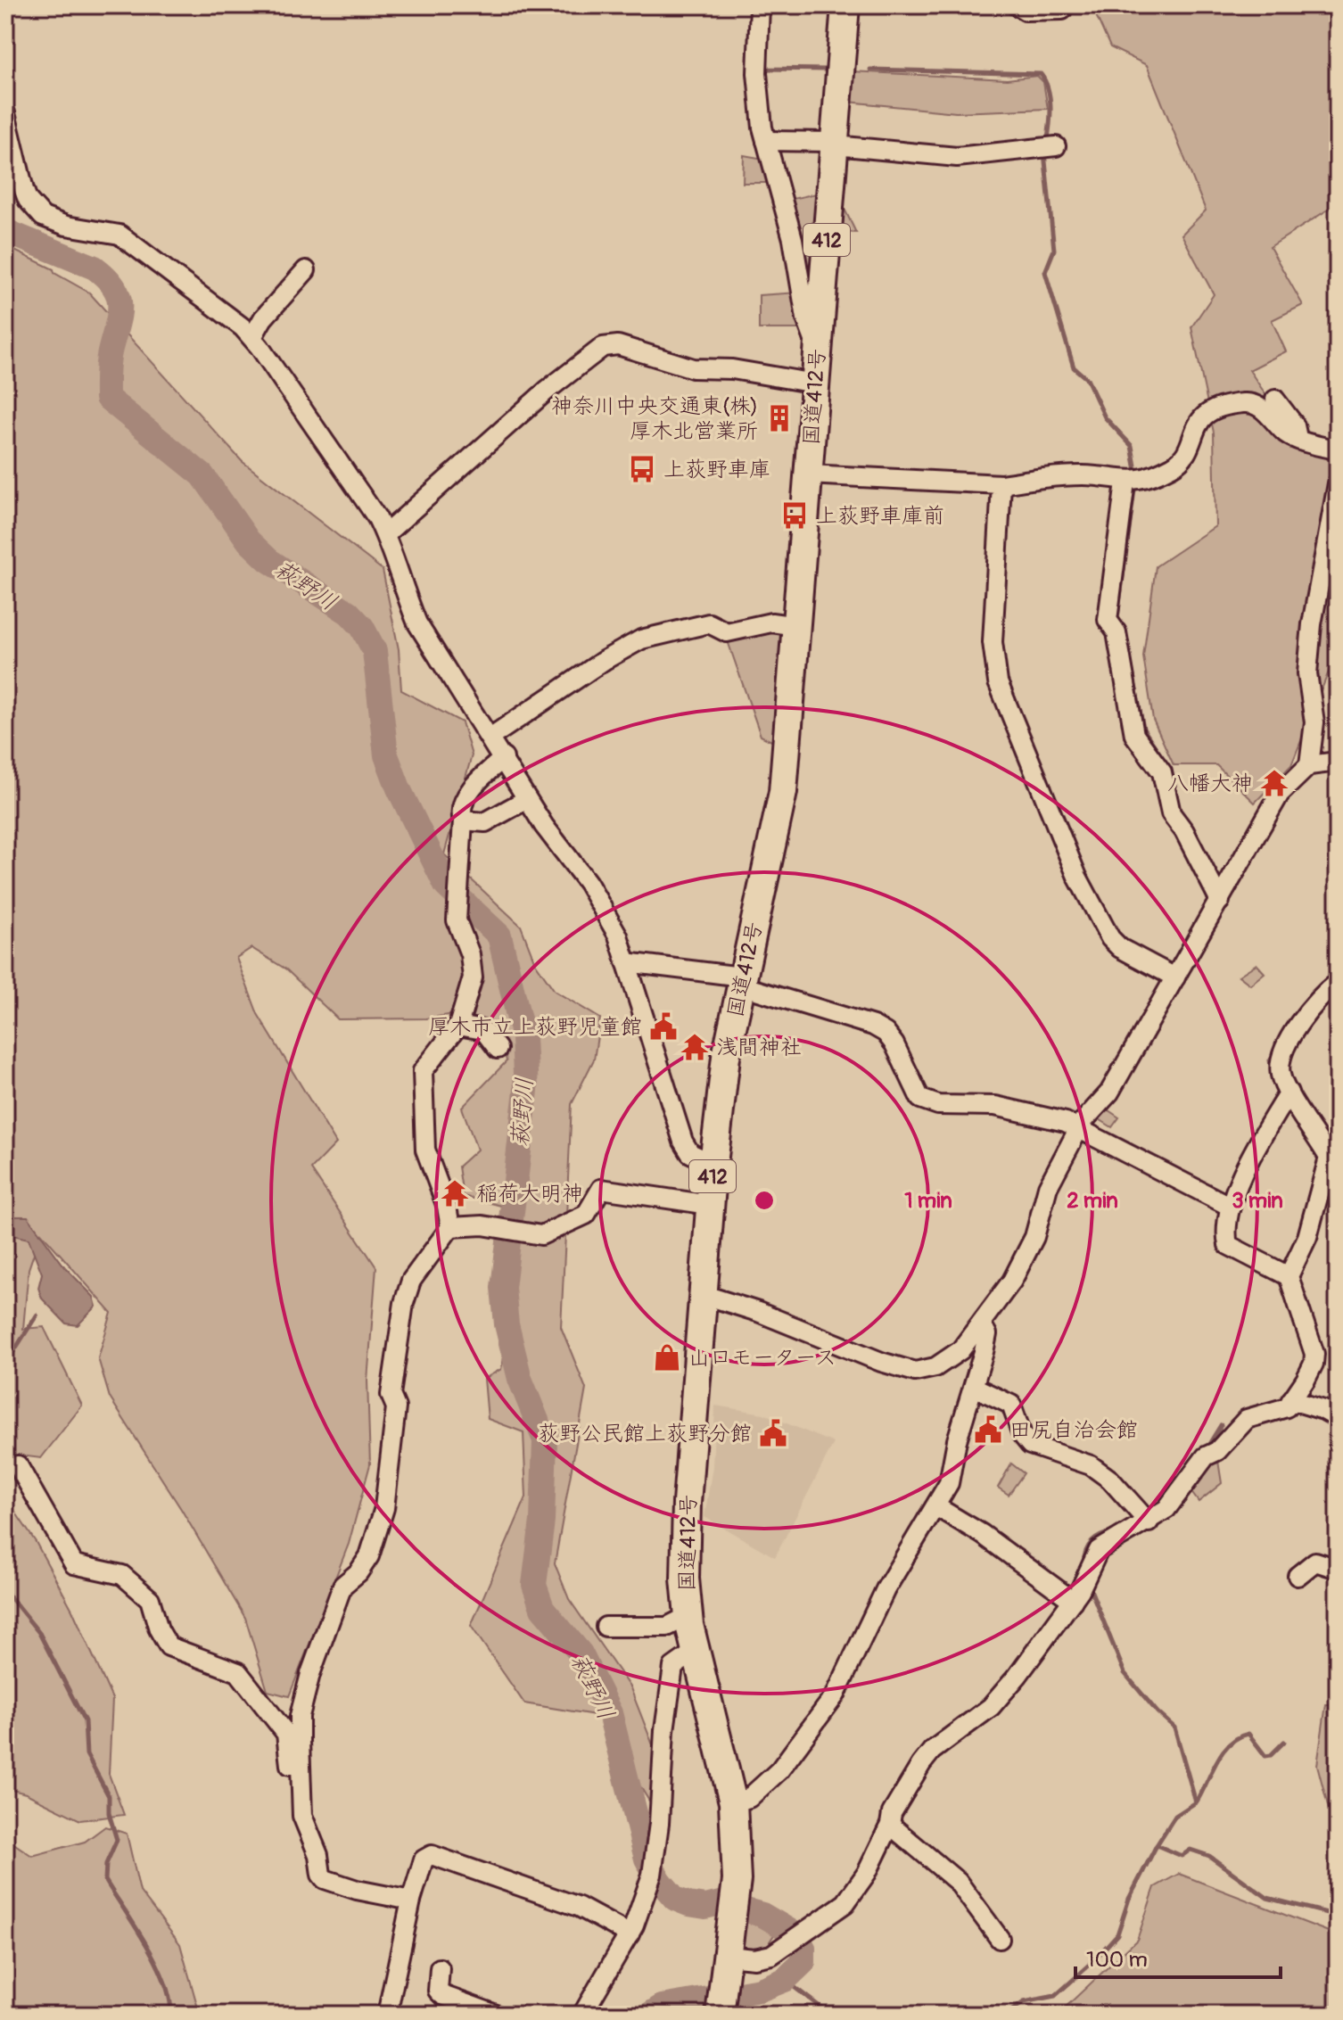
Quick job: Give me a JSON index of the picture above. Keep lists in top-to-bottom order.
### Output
{
  "streets": {
    "highway": ["412", "国道412号"]
  },
  "water": ["萩野川"],
  "places": {
    "building": ["神奈川中央交通東(株) 厚木北営業所"],
    "bus stop": ["上荻野車庫", "上荻野車庫前"],
    "temple": ["八幡大神", "浅間神社", "稲荷大明神"],
    "public building": ["厚木市立上荻野児童館", "田尻自治会館", "荻野公民館上荻野分館"],
    "shop": ["山口モータース"]
  },
  "scale_bar": "100 m",
  "rings": ["1 min", "2 min", "3 min"]
}
